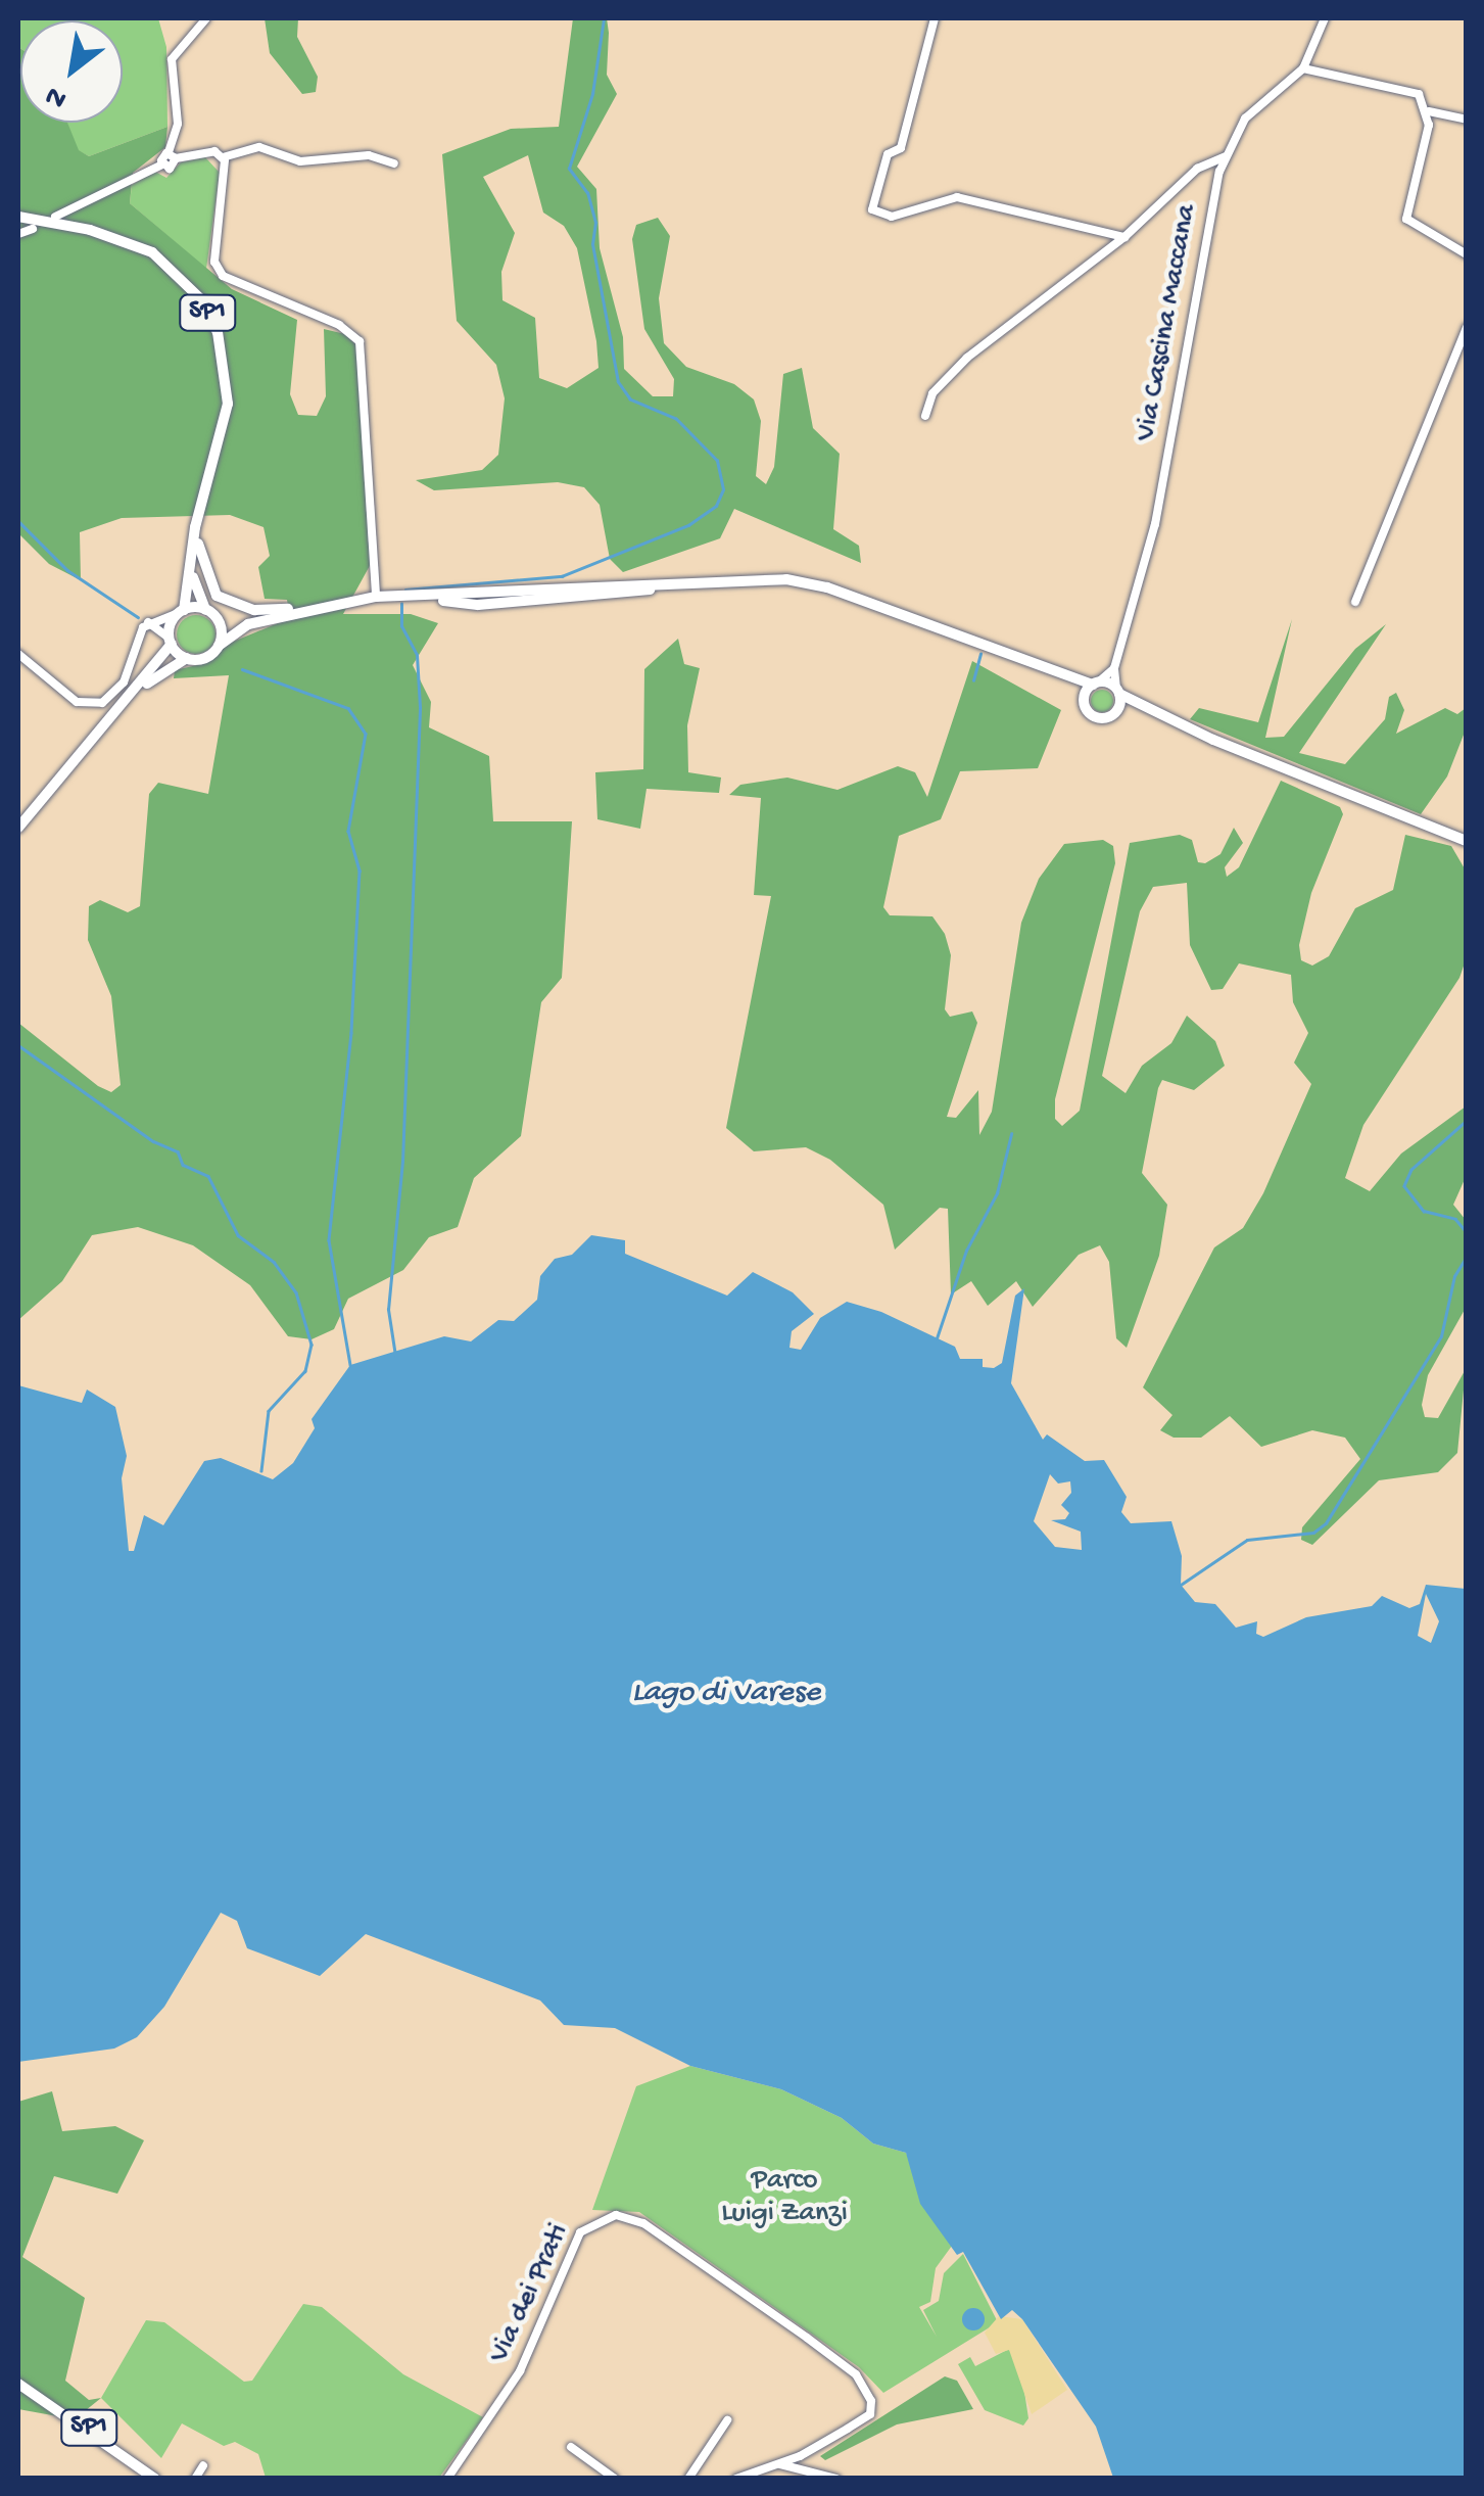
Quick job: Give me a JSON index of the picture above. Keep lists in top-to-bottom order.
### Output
{
  "streets": {
    "main road": ["SP1"],
    "street": ["Via Cascina Maccana", "Via dei Prati"]
  },
  "water": ["Lago di Varese"],
  "parks": ["Parco Luigi Zanzi"],
  "north": "bottom left"
}
